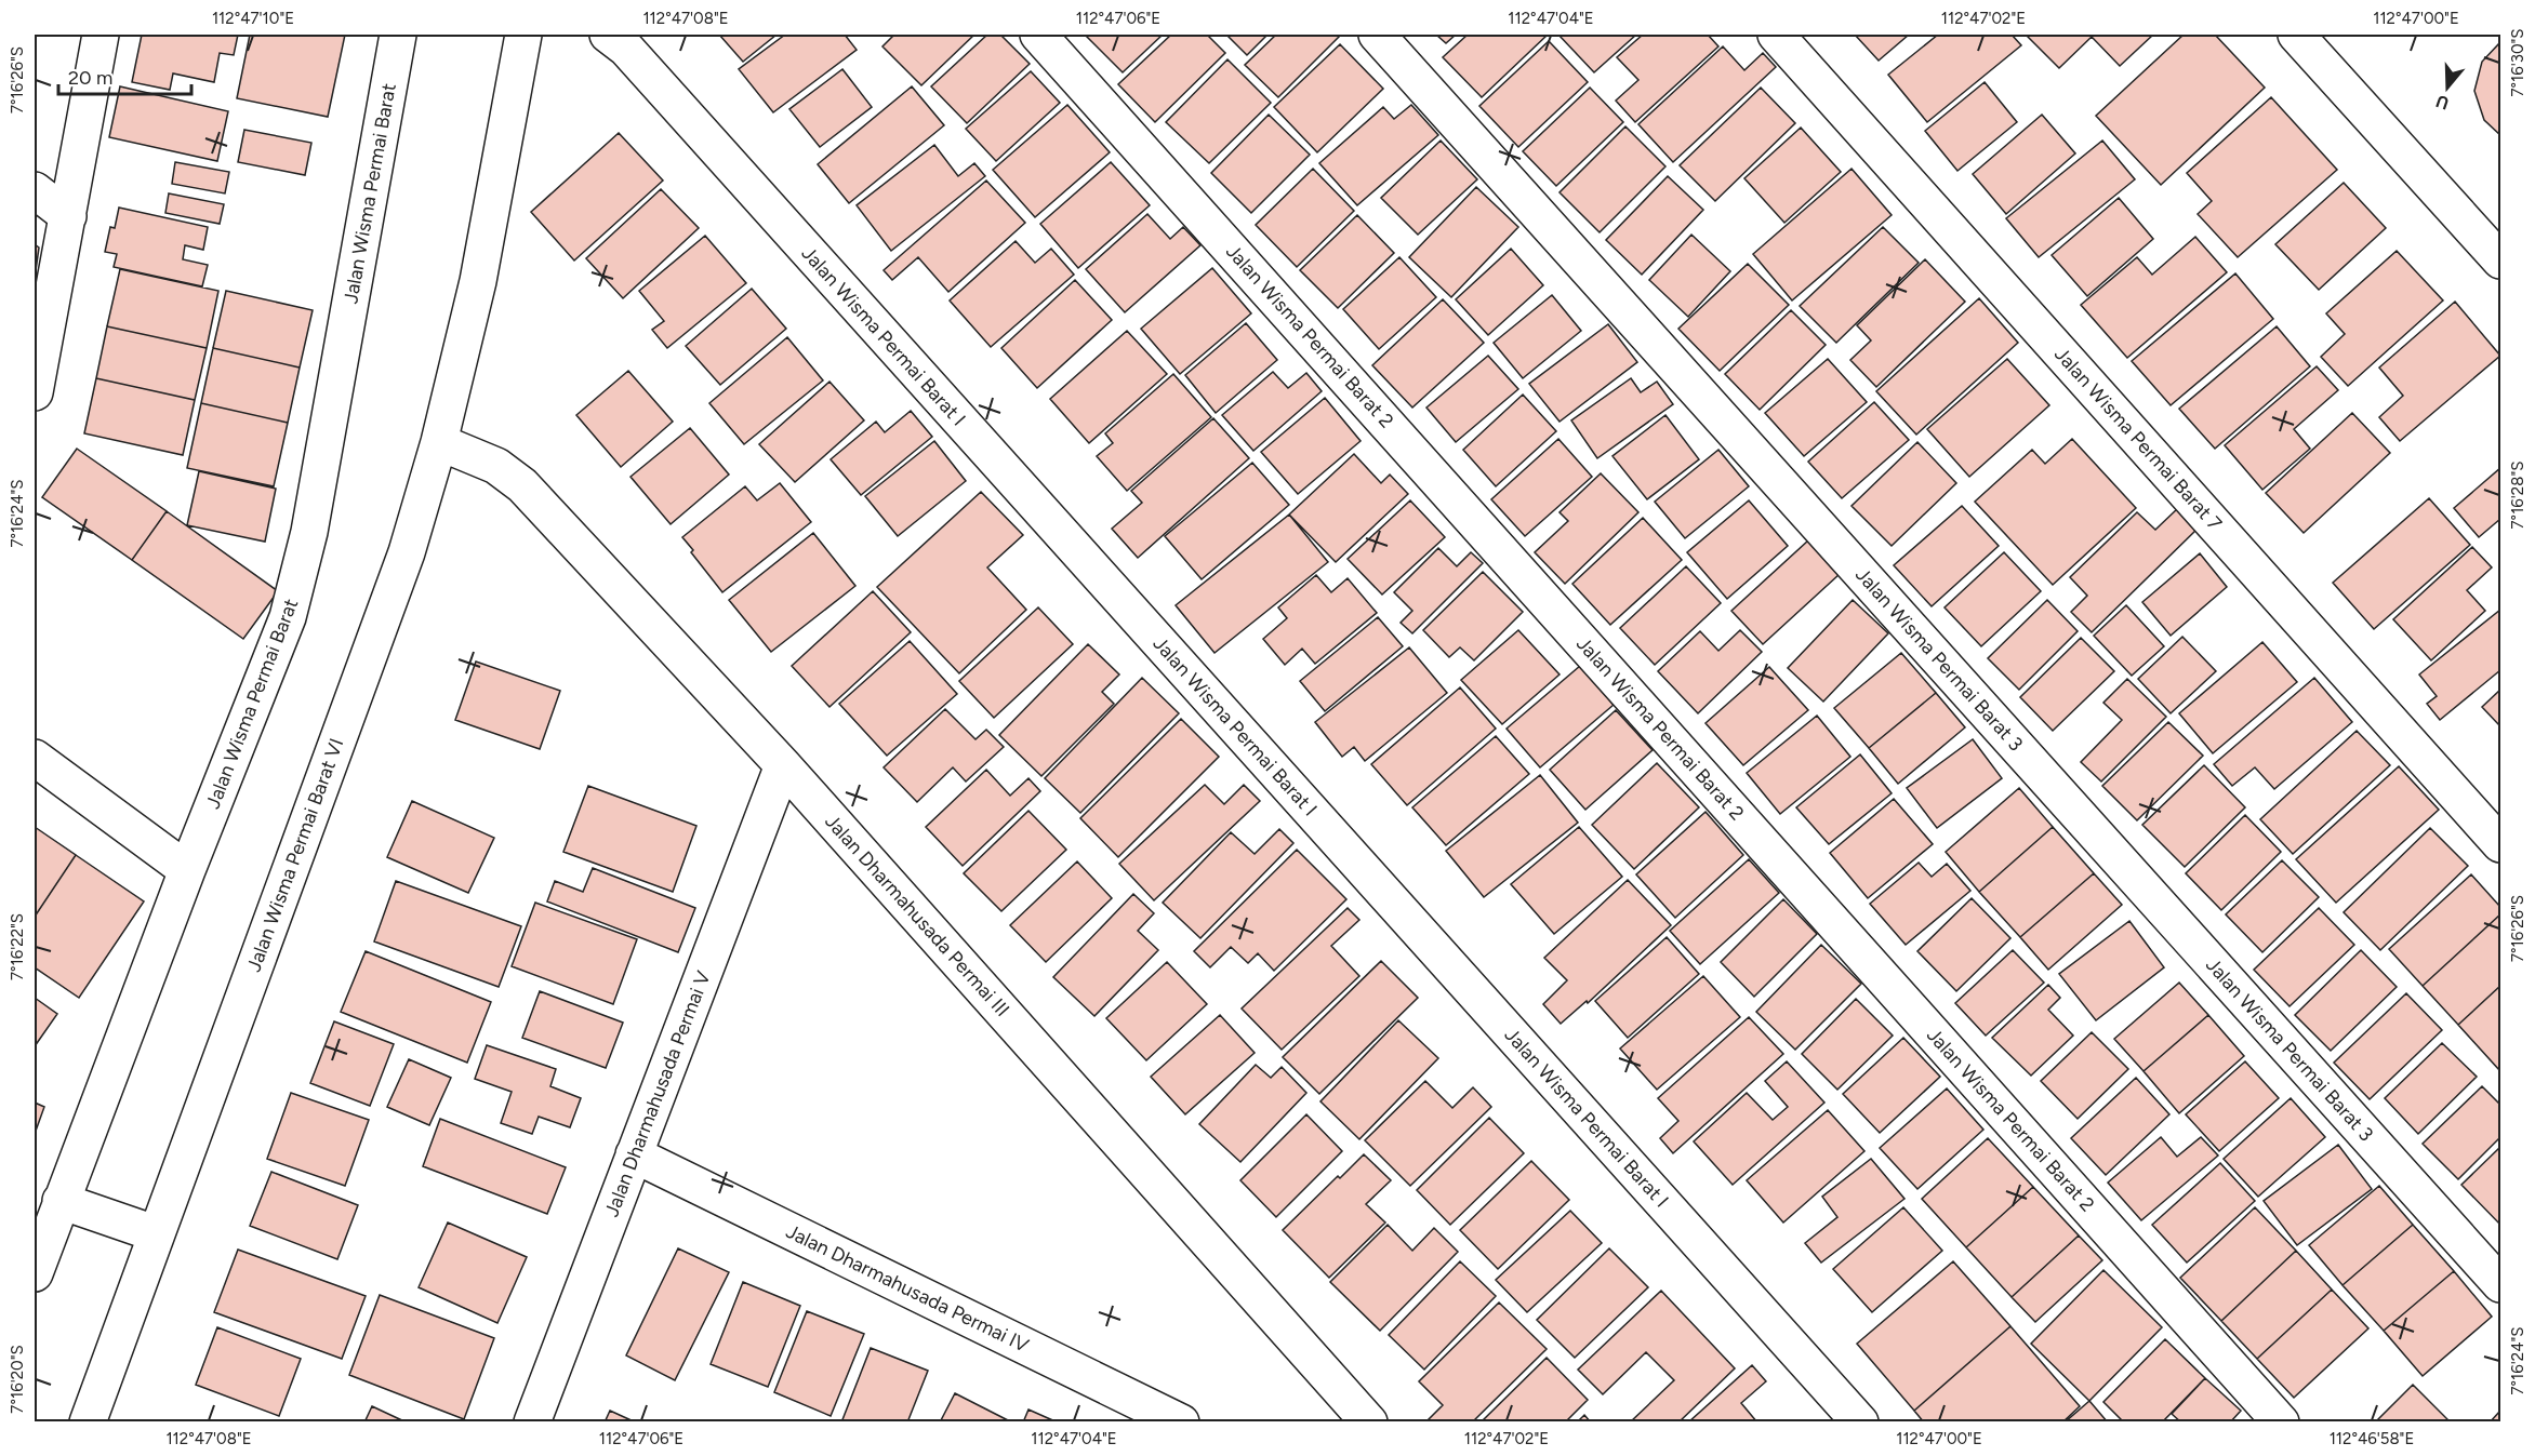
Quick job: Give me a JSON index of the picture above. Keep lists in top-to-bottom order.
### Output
{
  "streets": {
    "street": [
      "Jalan Wisma Permai Barat",
      "Jalan Wisma Permai Barat I",
      "Jalan Wisma Permai Barat 2",
      "Jalan Wisma Permai Barat 7",
      "Jalan Wisma Permai Barat 3",
      "Jalan Wisma Permai Barat VI",
      "Jalan Dharmahusada Permai III",
      "Jalan Dharmahusada Permai V",
      "Jalan Dharmahusada Permai IV"
    ]
  },
  "crossings": [
    ["Jalan Wisma Permai Barat VI", "Jalan Dharmahusada Permai III"],
    ["Jalan Dharmahusada Permai III", "Jalan Dharmahusada Permai V"],
    ["Jalan Dharmahusada Permai V", "Jalan Dharmahusada Permai IV"]
  ],
  "scale_bar": "20 m",
  "north": "bottom",
  "coordinates": [
    "112°47'10\"E",
    "112°47'08\"E",
    "112°47'06\"E",
    "112°47'04\"E",
    "112°47'02\"E",
    "112°47'00\"E",
    "7°16'30\"S",
    "7°16'26\"S",
    "7°16'28\"S",
    "7°16'24\"S",
    "7°16'22\"S",
    "7°16'20\"S",
    "112°46'58\"E"
  ]
}
